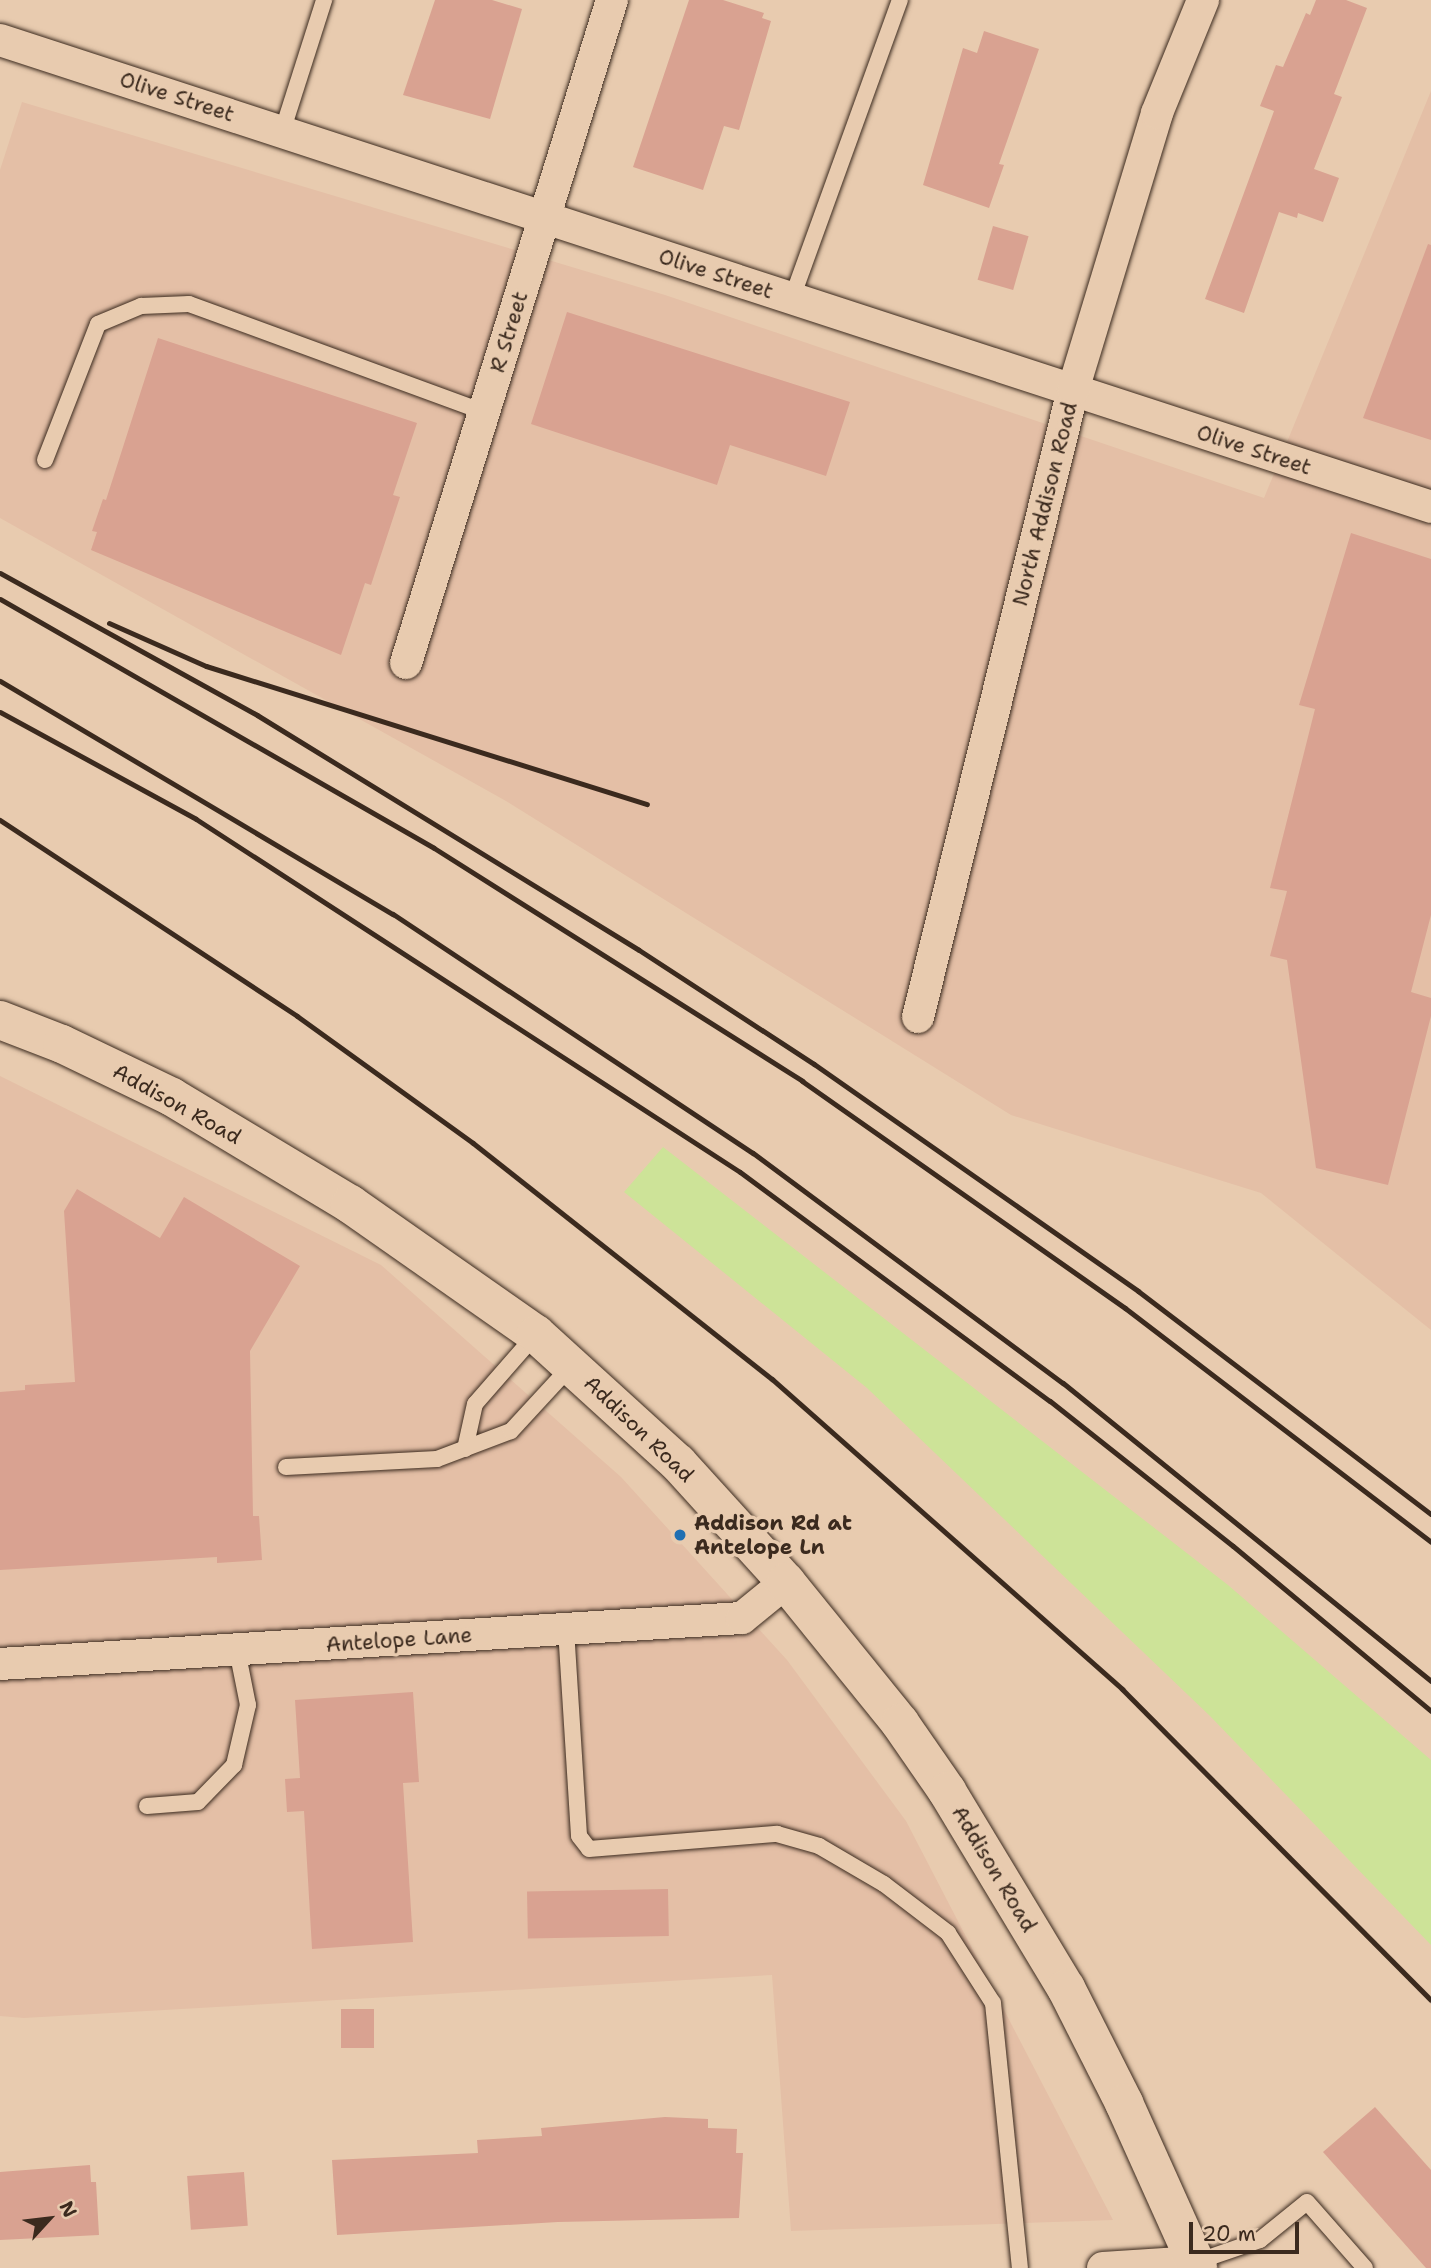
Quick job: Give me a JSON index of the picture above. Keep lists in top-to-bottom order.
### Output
{
  "streets": {
    "street": [
      "Olive Street",
      "R Street",
      "North Addison Road",
      "Addison Road",
      "Antelope Lane"
    ]
  },
  "crossings": [
    ["Olive Street", "R Street"],
    ["Olive Street", "North Addison Road"],
    ["Addison Road", "Antelope Lane"]
  ],
  "places": ["Addison Rd at Antelope Ln"],
  "scale_bar": "20 m",
  "north": "top right"
}
